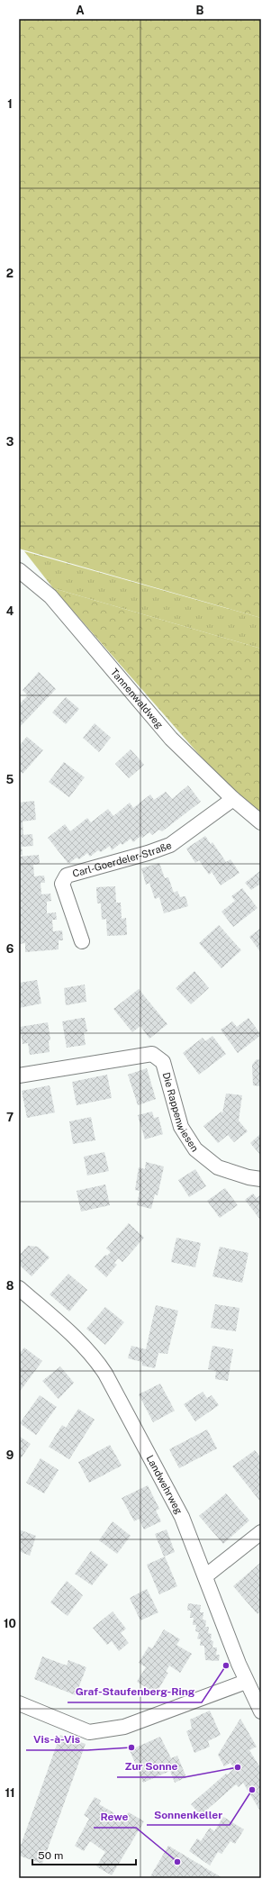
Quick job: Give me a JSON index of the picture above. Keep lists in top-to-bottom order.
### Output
{
  "streets": {
    "street": [
      "Tannenwaldweg",
      "Carl-Goerdeler-Straße",
      "Die Rappenwiesen",
      "Landwehrweg"
    ]
  },
  "crossings": [
    ["Tannenwaldweg", "Carl-Goerdeler-Straße"]
  ],
  "places": [
    "Graf-Staufenberg-Ring",
    "Vis-à-Vis",
    "Zur Sonne",
    "Sonnenkeller",
    "Rewe"
  ],
  "scale_bar": "50 m",
  "grid": {
    "columns": ["A", "B"],
    "rows": [
      "1",
      "2",
      "3",
      "4",
      "5",
      "6",
      "7",
      "8",
      "9",
      "10",
      "11"
    ]
  }
}
